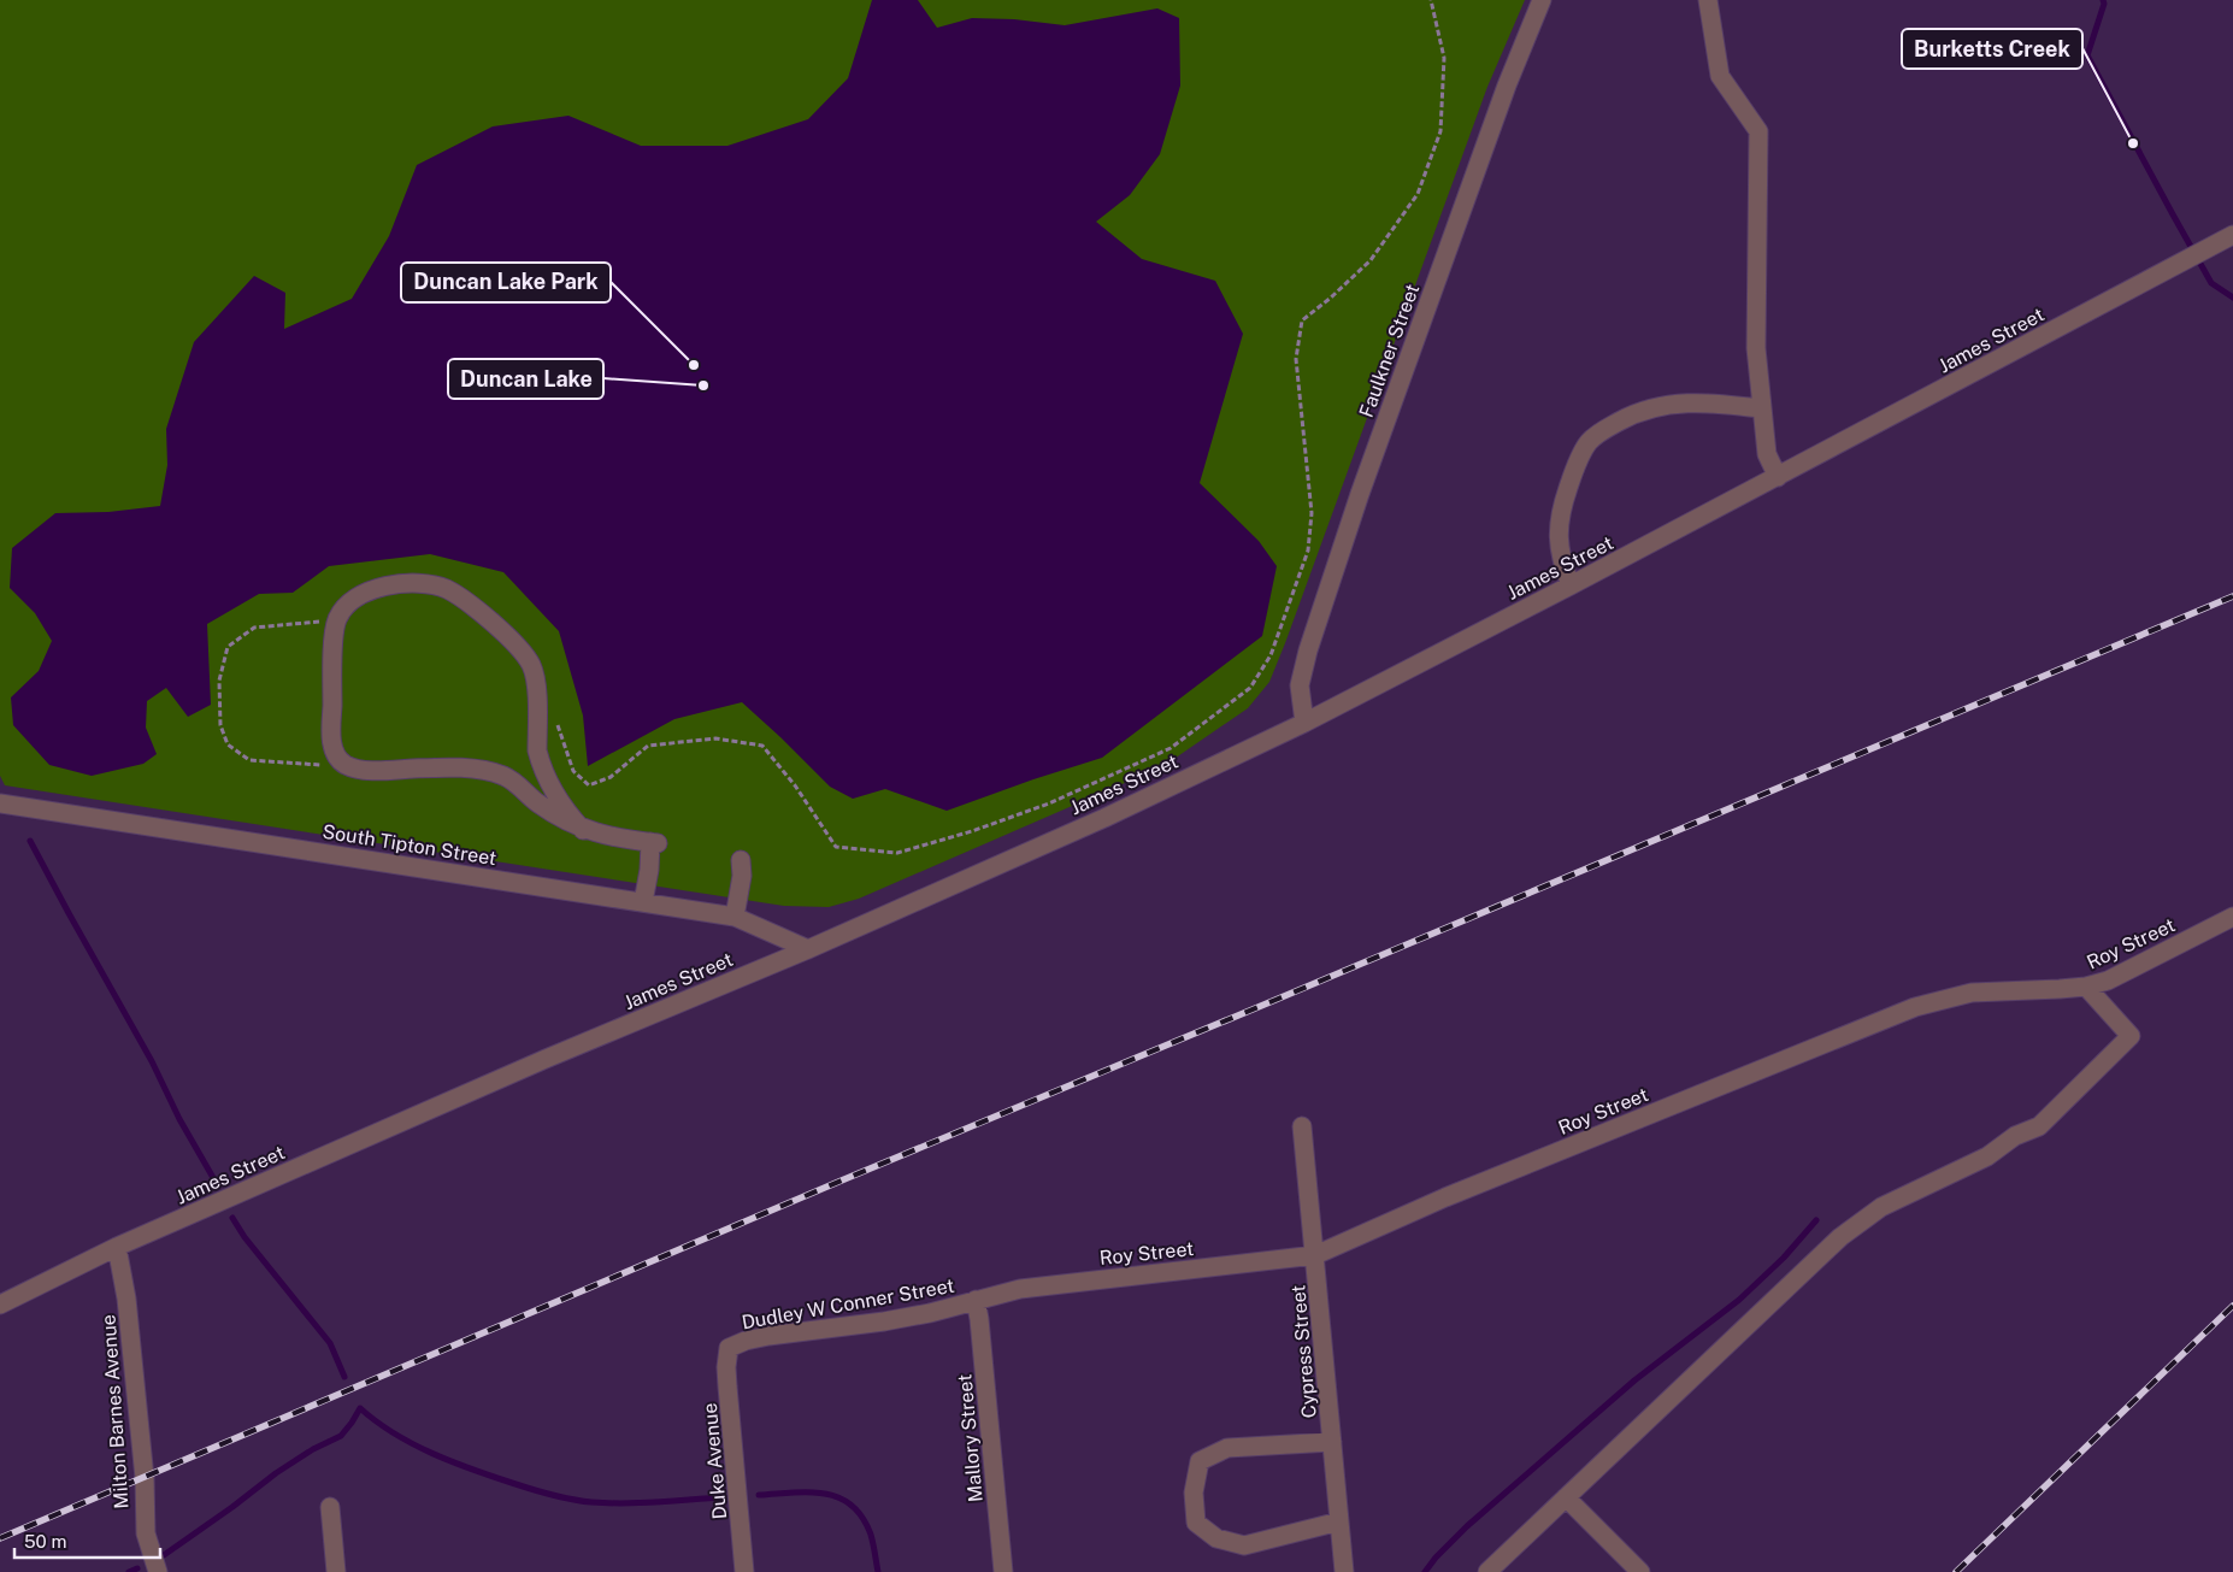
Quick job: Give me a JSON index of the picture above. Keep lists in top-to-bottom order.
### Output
{
  "streets": {
    "street": [
      "James Street",
      "Faulkner Street",
      "South Tipton Street",
      "Roy Street",
      "Dudley W Conner Street",
      "Cypress Street",
      "Milton Barnes Avenue",
      "Mallory Street",
      "Duke Avenue"
    ]
  },
  "crossings": [
    ["James Street", "Faulkner Street"],
    ["James Street", "South Tipton Street"],
    ["James Street", "Milton Barnes Avenue"],
    ["Roy Street", "Dudley W Conner Street"],
    ["Roy Street", "Cypress Street"],
    ["Roy Street", "Mallory Street"],
    ["Dudley W Conner Street", "Mallory Street"],
    ["Dudley W Conner Street", "Duke Avenue"]
  ],
  "places": ["Burketts Creek", "Duncan Lake Park", "Duncan Lake"],
  "scale_bar": "50 m"
}
